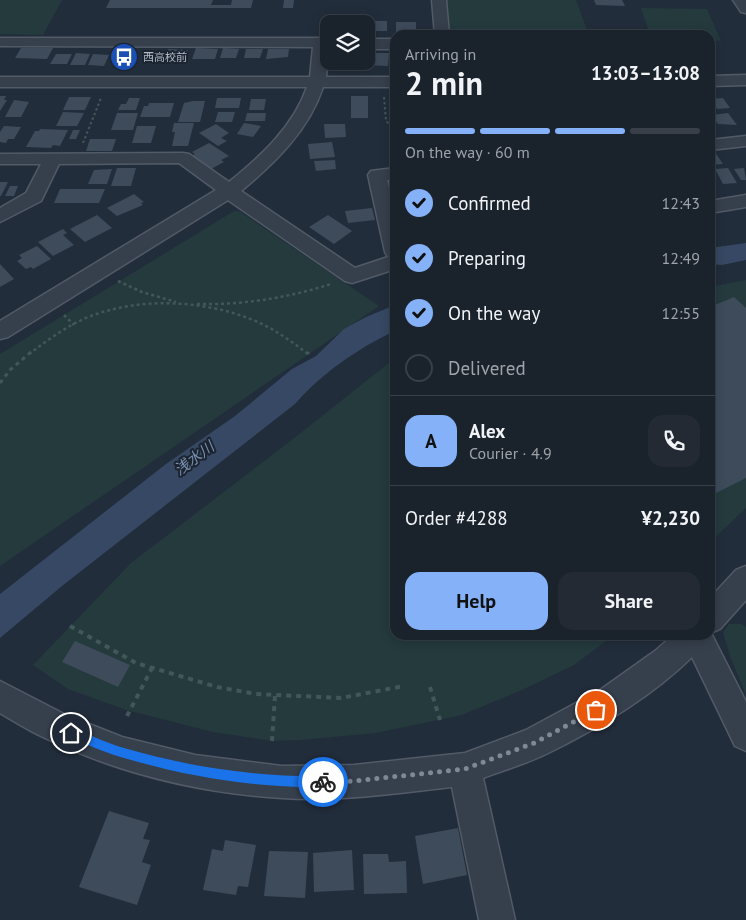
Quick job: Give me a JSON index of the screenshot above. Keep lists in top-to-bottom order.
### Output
{
  "water": ["浅水川"],
  "places": {
    "bus stop": ["西高校前"]
  },
  "page": {
    "heading": ["2 min", "Arriving in", "13:03–13:08"],
    "panel": [
      "Alex",
      "Courier · 4.9",
      "Order #4288",
      "¥2,230"
    ],
    "bar": "On the way · 60 m",
    "list": [
      ["Confirmed", "12:43"],
      ["Preparing", "12:49"],
      ["On the way", "12:55"],
      "Delivered"
    ],
    "round": "A",
    "buttons": ["Help", "Share"]
  }
}
